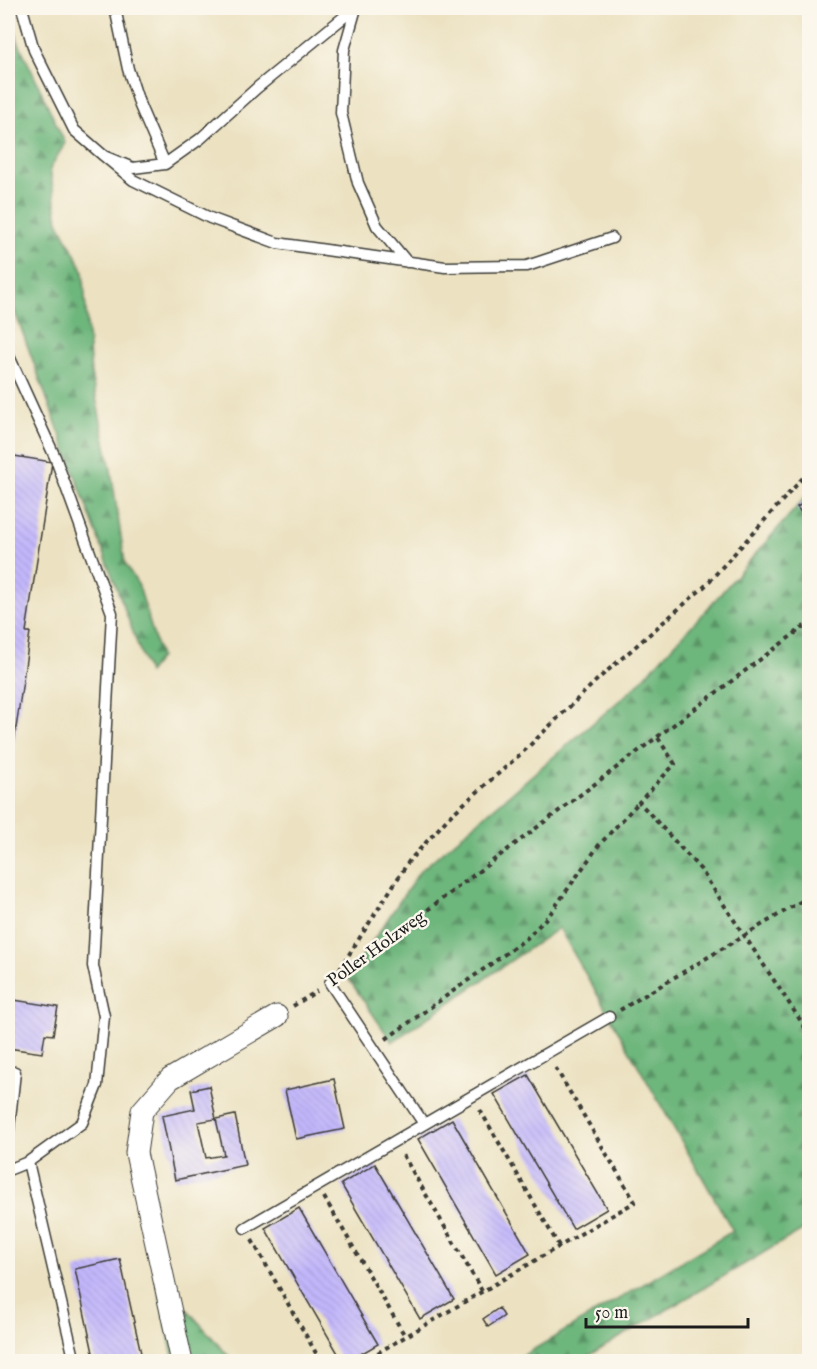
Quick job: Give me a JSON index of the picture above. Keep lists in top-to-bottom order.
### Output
{
  "streets": {
    "path": ["Poller Holzweg"]
  },
  "scale_bar": "50 m"
}
